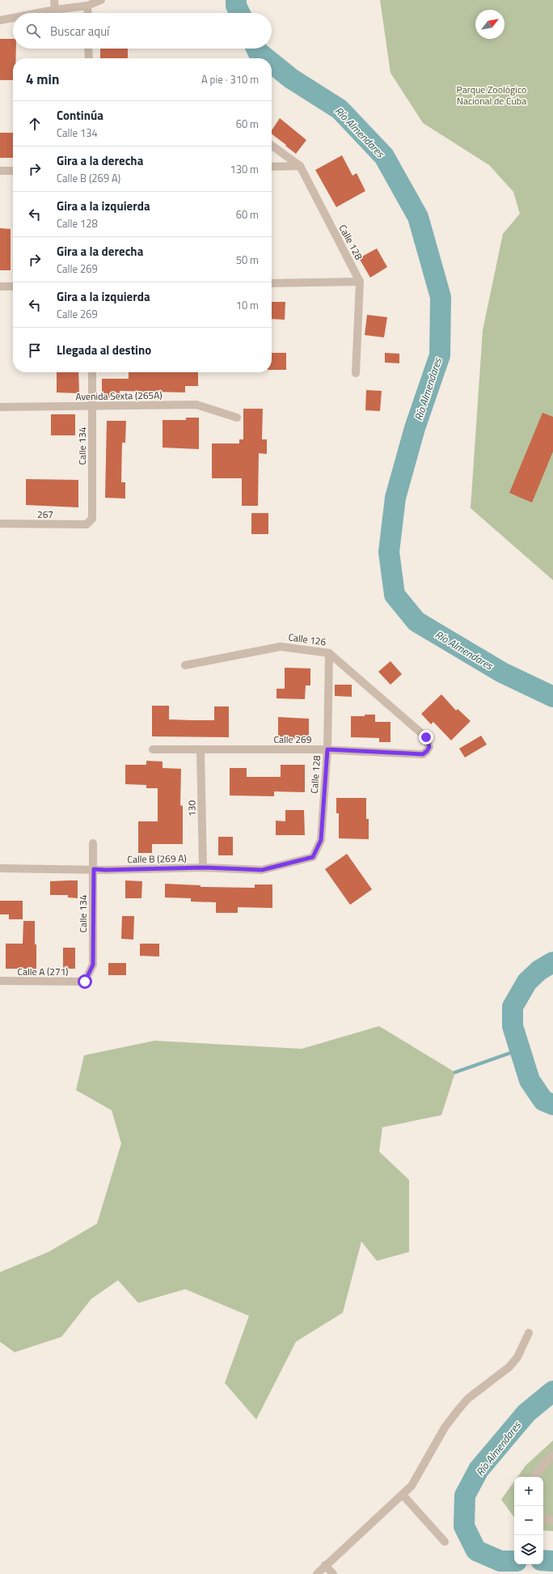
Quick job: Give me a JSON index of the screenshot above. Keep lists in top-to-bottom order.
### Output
{
  "streets": {
    "street": [
      "Calle 128",
      "Avenida Sexta (265A)",
      "Calle 134",
      "267",
      "Calle 126",
      "Calle 269",
      "130",
      "Calle B (269 A)",
      "Calle A (271)"
    ]
  },
  "crossings": [
    ["Calle 128", "Calle 126"],
    ["Calle 128", "Calle 269"],
    ["Calle 128", "Calle B (269 A)"],
    ["Avenida Sexta (265A)", "Calle 134"],
    ["Calle 134", "267"],
    ["Calle 134", "Calle B (269 A)"],
    ["Calle 134", "Calle A (271)"],
    ["Calle 126", "Calle 269"],
    ["Calle 269", "130"],
    ["130", "Calle B (269 A)"]
  ],
  "water": ["Río Almendares"],
  "parks": ["Parque Zoológico Nacional de Cuba"],
  "north": "top right",
  "page": {
    "search": "Buscar aquí",
    "heading": ["4 min", "A pie · 310 m"],
    "list": [
      ["Continúa", "Calle 134", "60 m"],
      ["Gira a la derecha", "Calle B (269 A)", "130 m"],
      ["Gira a la izquierda", "Calle 128", "60 m"],
      ["Gira a la derecha", "Calle 269", "50 m"],
      ["Gira a la izquierda", "Calle 269", "10 m"],
      "Llegada al destino"
    ],
    "map_buttons": ["+", "−"]
  }
}
